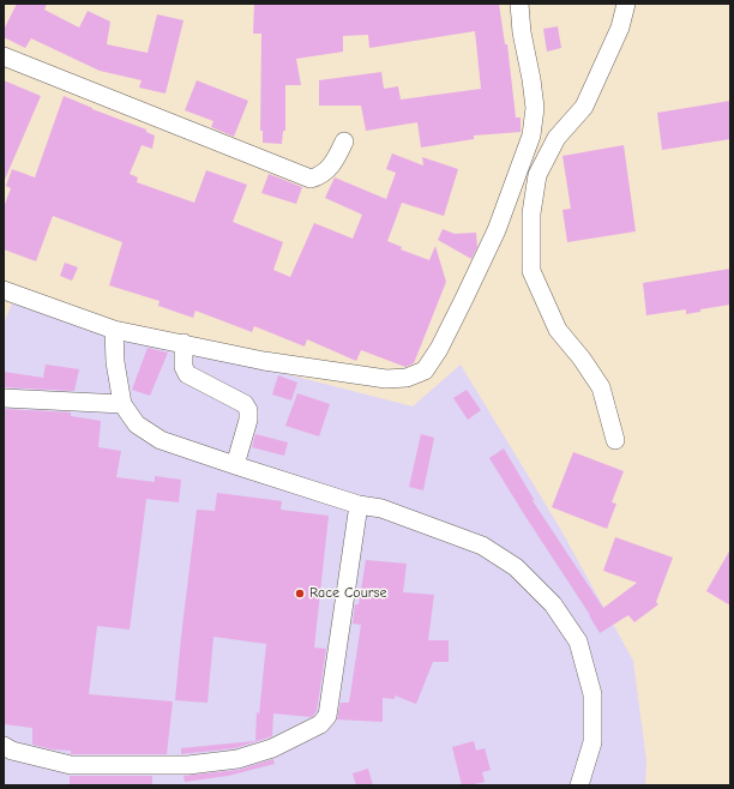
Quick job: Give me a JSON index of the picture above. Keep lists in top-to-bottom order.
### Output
{
  "places": ["Race Course"]
}
